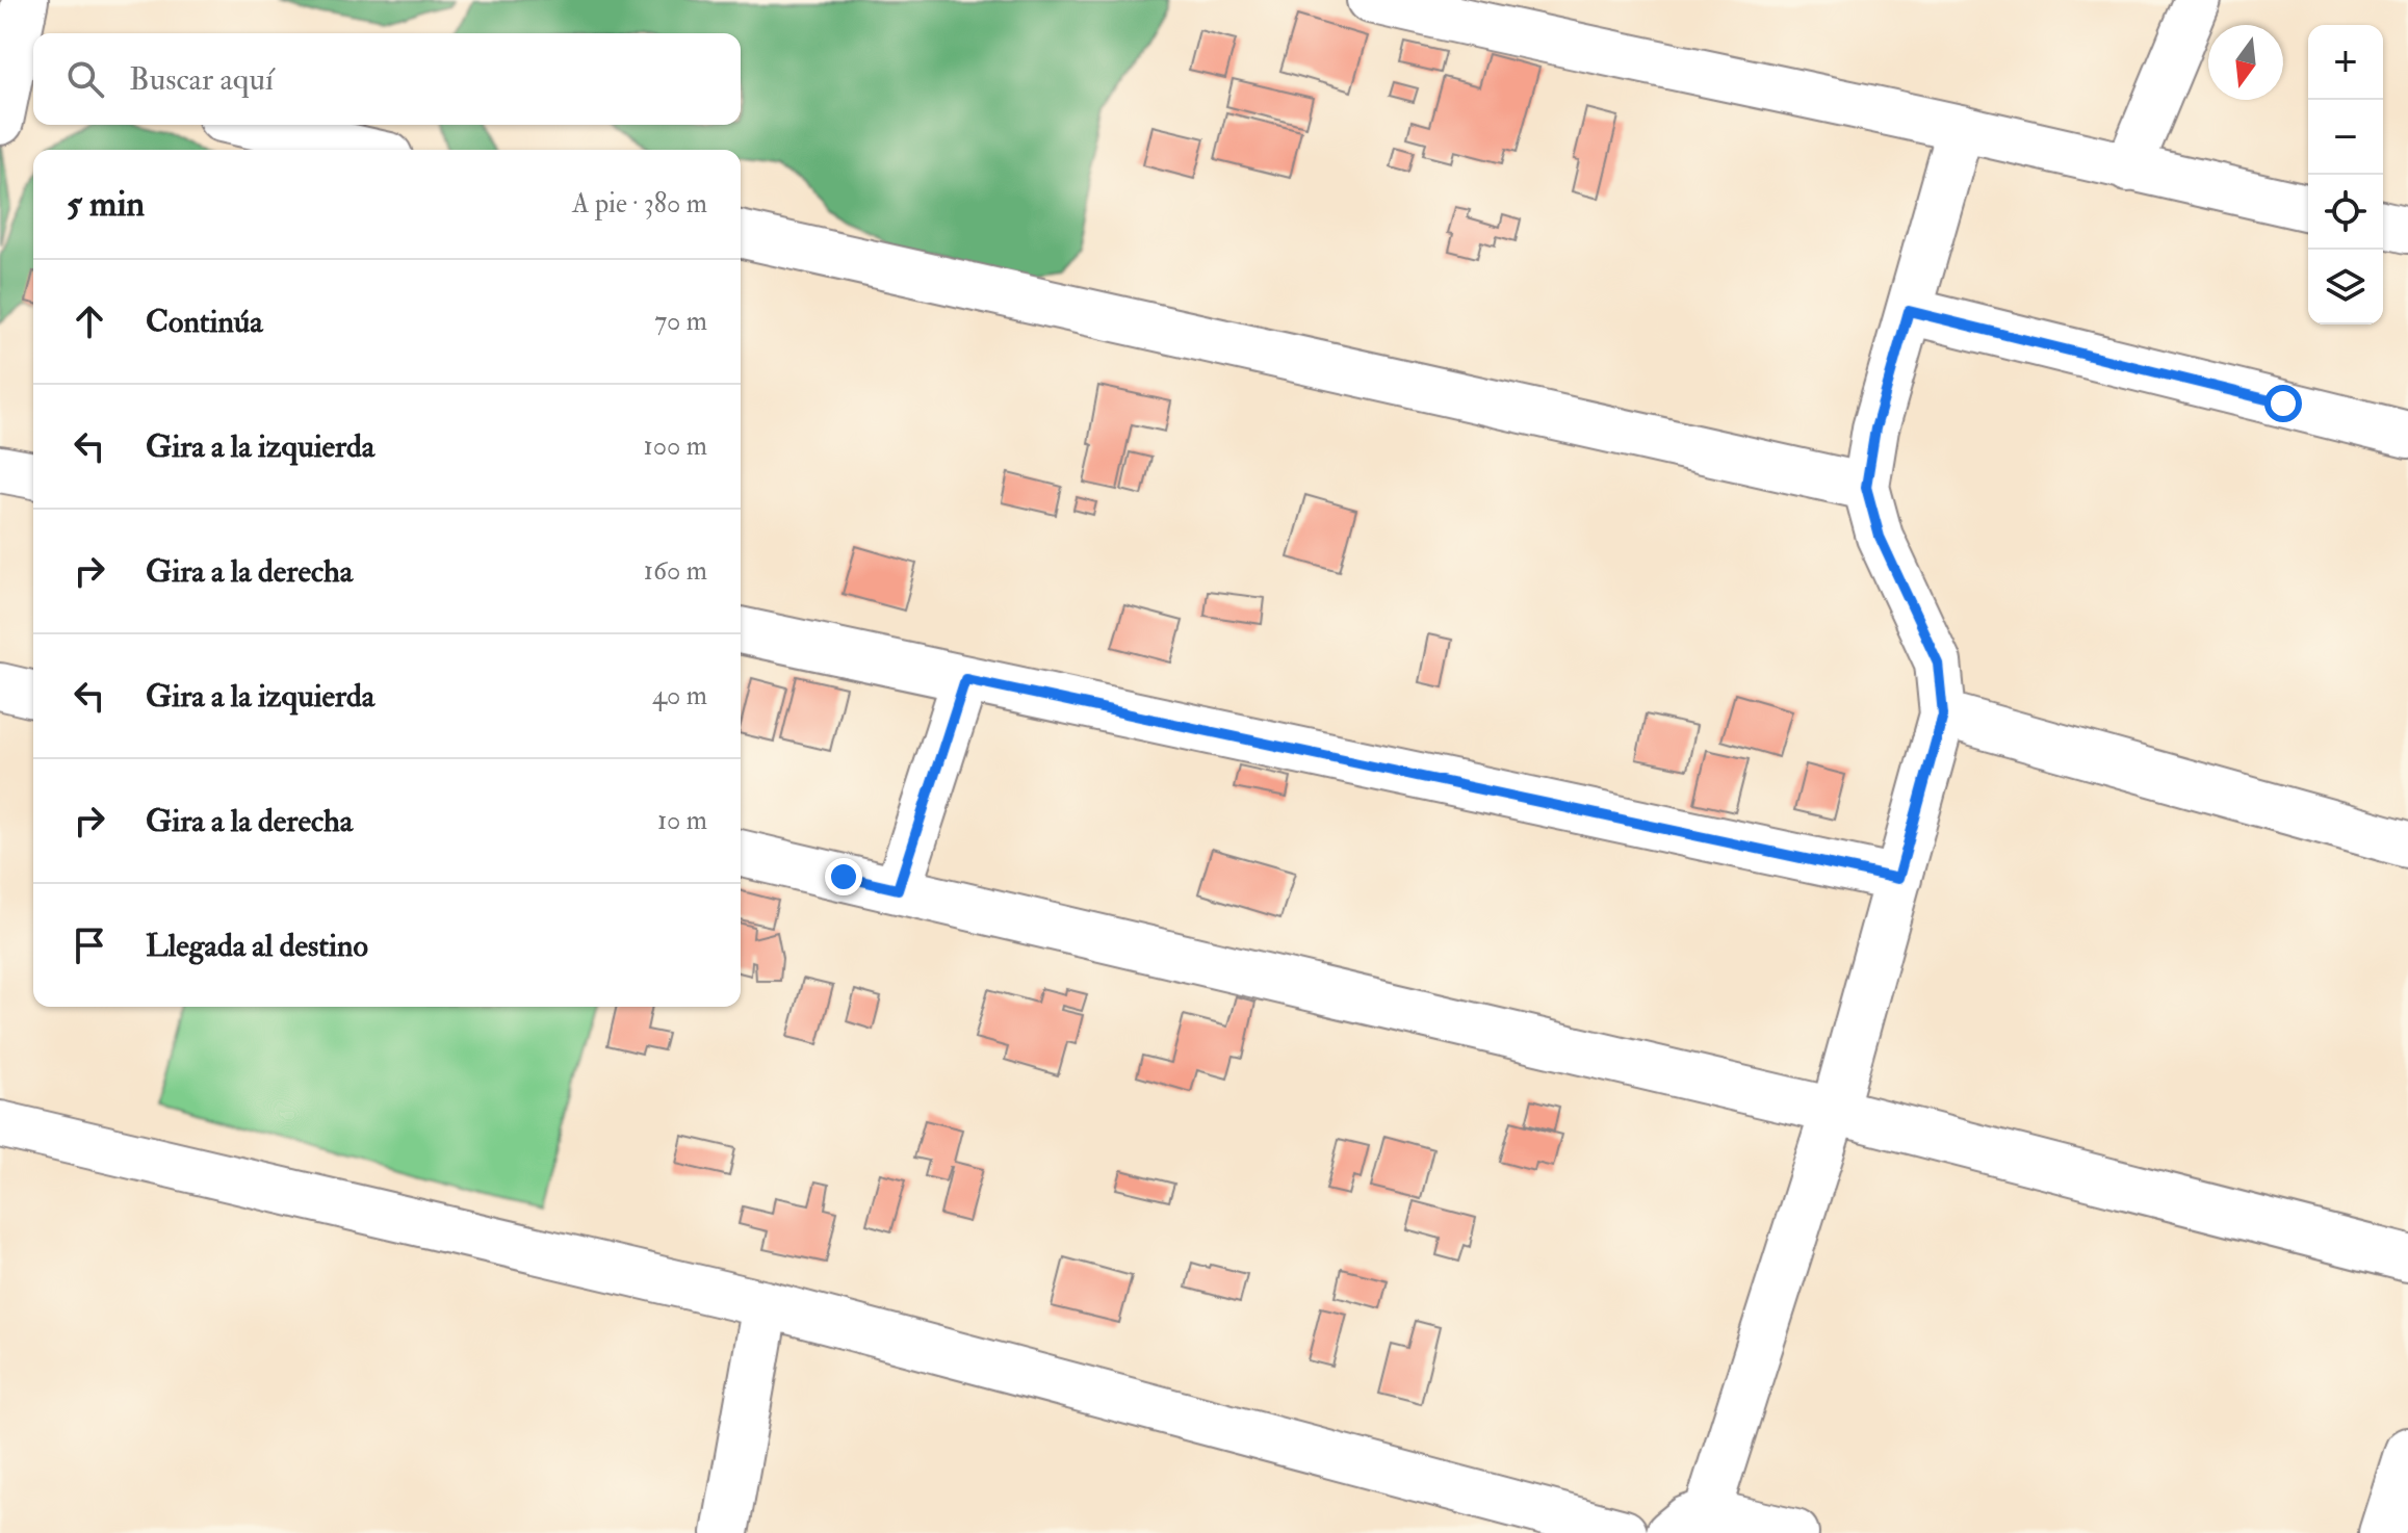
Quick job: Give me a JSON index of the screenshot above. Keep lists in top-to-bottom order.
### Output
{
  "north": "bottom",
  "page": {
    "map_buttons": ["+", "−"],
    "search": "Buscar aquí",
    "heading": ["5 min", "A pie · 380 m"],
    "list": [
      ["Continúa", "70 m"],
      ["Gira a la izquierda", "100 m"],
      ["Gira a la derecha", "160 m"],
      ["Gira a la izquierda", "40 m"],
      ["Gira a la derecha", "10 m"],
      "Llegada al destino"
    ]
  }
}
